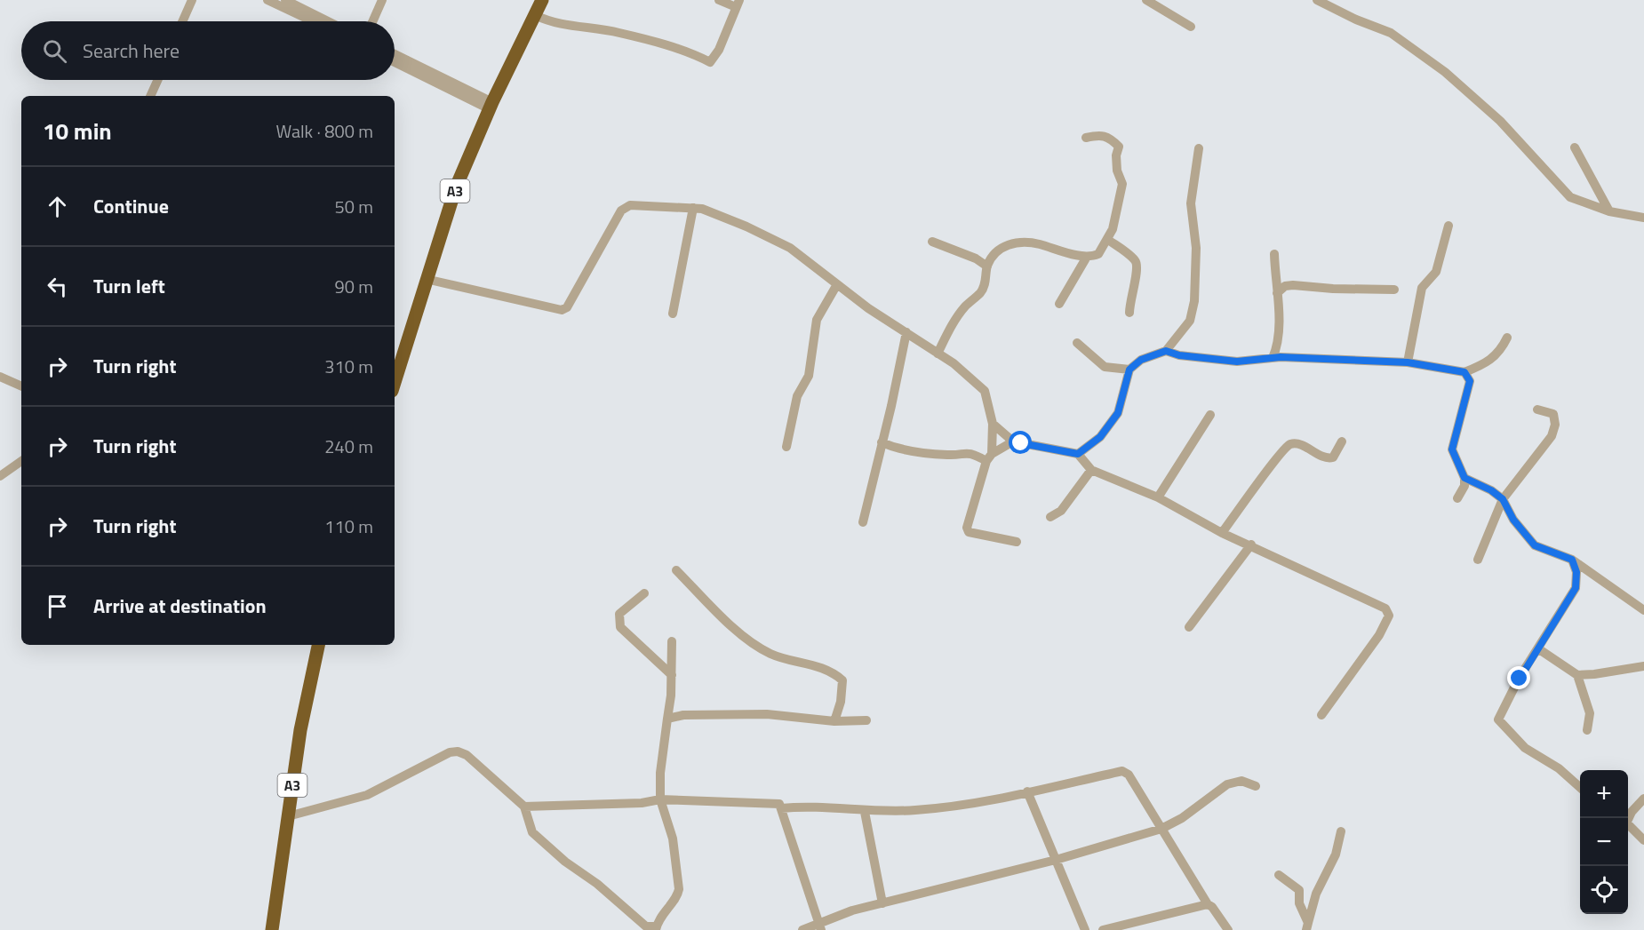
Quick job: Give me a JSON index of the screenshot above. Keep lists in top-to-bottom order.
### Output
{
  "streets": {
    "highway": ["A3"]
  },
  "page": {
    "search": "Search here",
    "heading": ["10 min", "Walk · 800 m"],
    "list": [
      ["Continue", "50 m"],
      ["Turn left", "90 m"],
      ["Turn right", "310 m"],
      ["Turn right", "240 m"],
      ["Turn right", "110 m"],
      "Arrive at destination"
    ],
    "map_buttons": ["+", "−"]
  }
}
